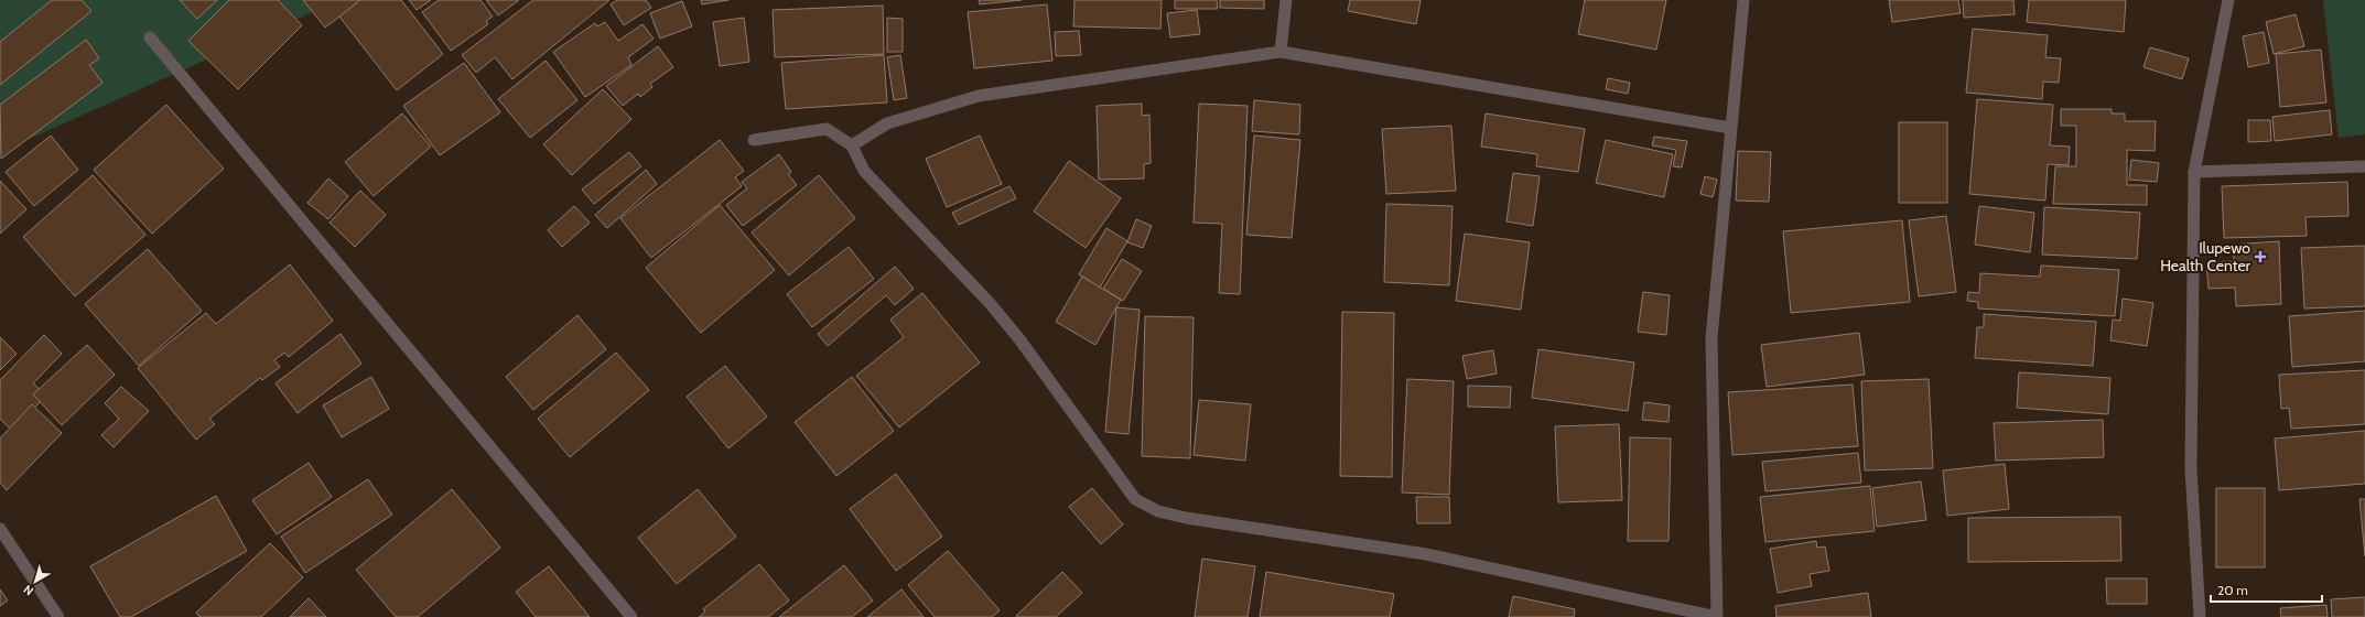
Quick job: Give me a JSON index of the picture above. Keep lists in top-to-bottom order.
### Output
{
  "places": {
    "health": ["Ilupewo Health Center"]
  },
  "scale_bar": "20 m",
  "north": "bottom left"
}
